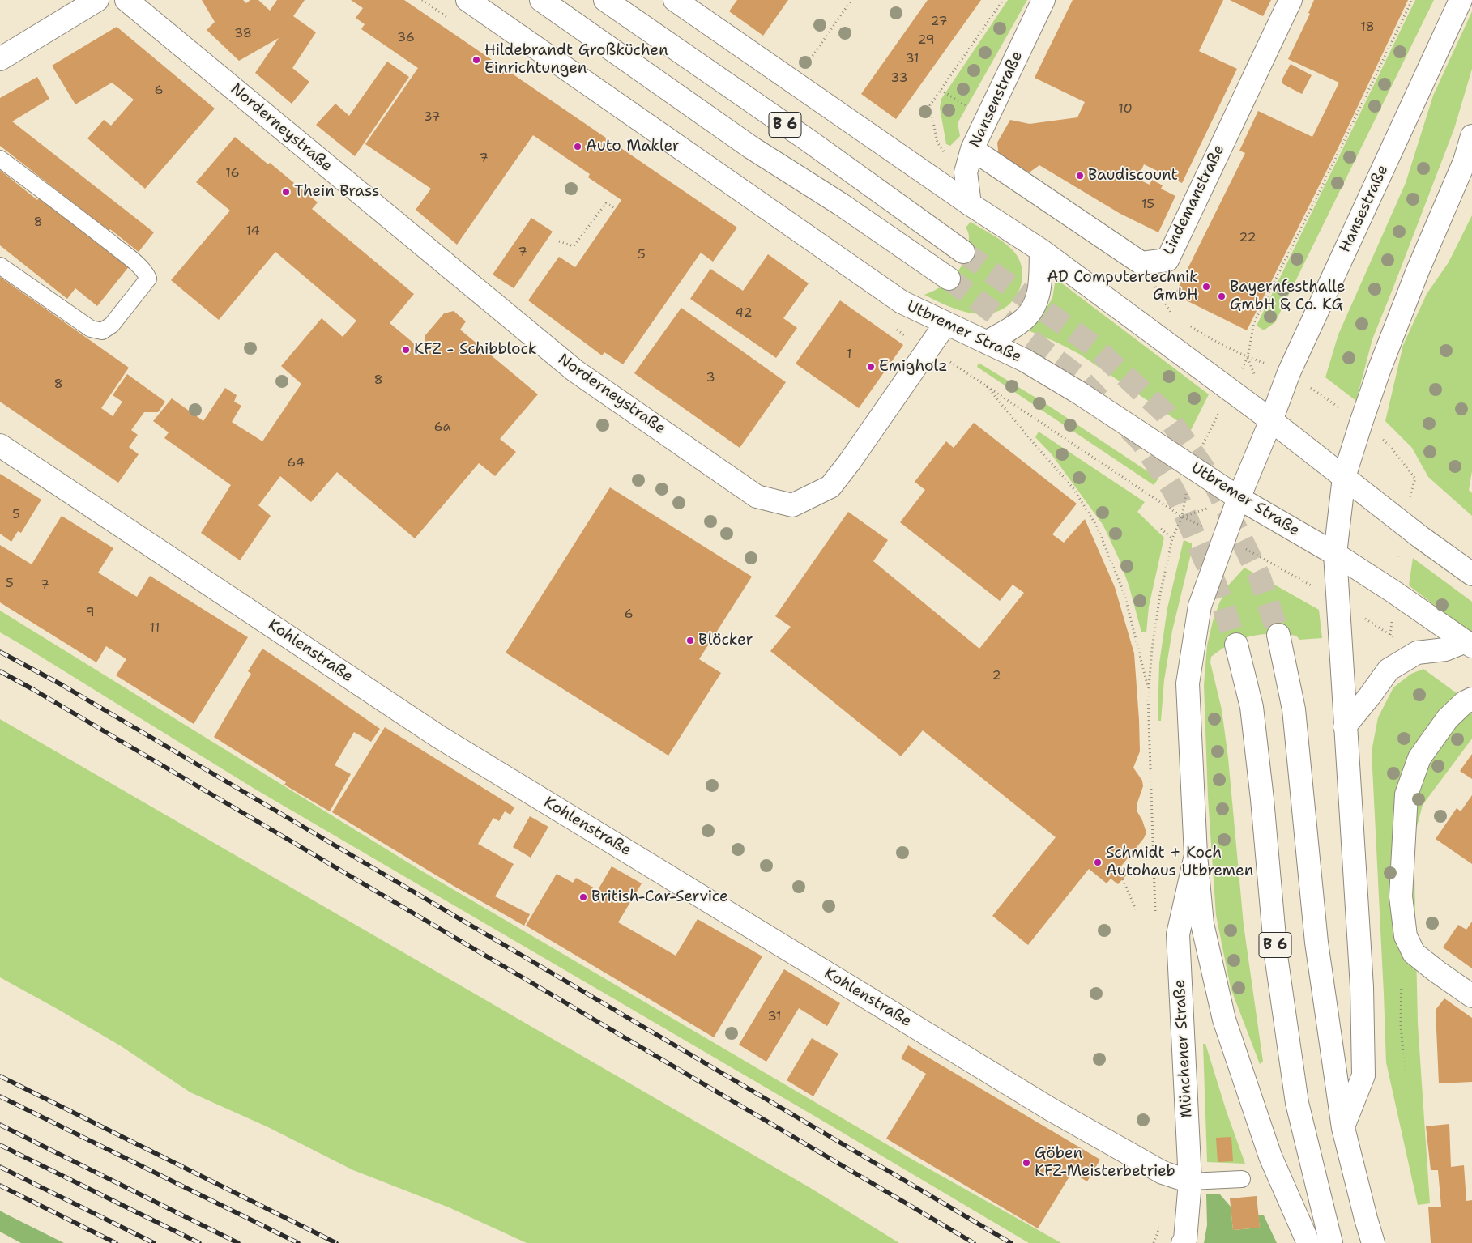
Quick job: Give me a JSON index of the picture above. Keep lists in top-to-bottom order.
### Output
{
  "streets": {
    "main road": [
      "Nansenstraße",
      "B 6",
      "Norderneystraße",
      "Lindemanstraße",
      "Hansestraße",
      "Utbremer Straße",
      "Kohlenstraße",
      "Münchener Straße"
    ]
  },
  "crossings": [
    ["Nansenstraße", "Lindemanstraße"],
    ["Norderneystraße", "Utbremer Straße"],
    ["Hansestraße", "Utbremer Straße"],
    ["Hansestraße", "Münchener Straße"],
    ["Kohlenstraße", "Münchener Straße"]
  ],
  "places": [
    "Hildebrandt Großküchen Einrichtungen",
    "Auto Makler",
    "Baudiscount",
    "Thein Brass",
    "AD Computertechnik GmbH",
    "Bayernfesthalle GmbH & Co. KG",
    "KFZ - Schibblock",
    "Emigholz",
    "Blöcker",
    "Schmidt + Koch Autohaus Utbremen",
    "British-Car-Service",
    "Göben KFZ-Meisterbetrieb"
  ],
  "house_numbers": [
    "27",
    "18",
    "38",
    "36",
    "29",
    "31",
    "33",
    "6",
    "10",
    "37",
    "7",
    "16",
    "15",
    "8",
    "14",
    "22",
    "7",
    "5",
    "42",
    "1",
    "3",
    "8",
    "8",
    "6a",
    "64",
    "5",
    "5",
    "7",
    "9",
    "6",
    "11",
    "2",
    "31"
  ]
}
